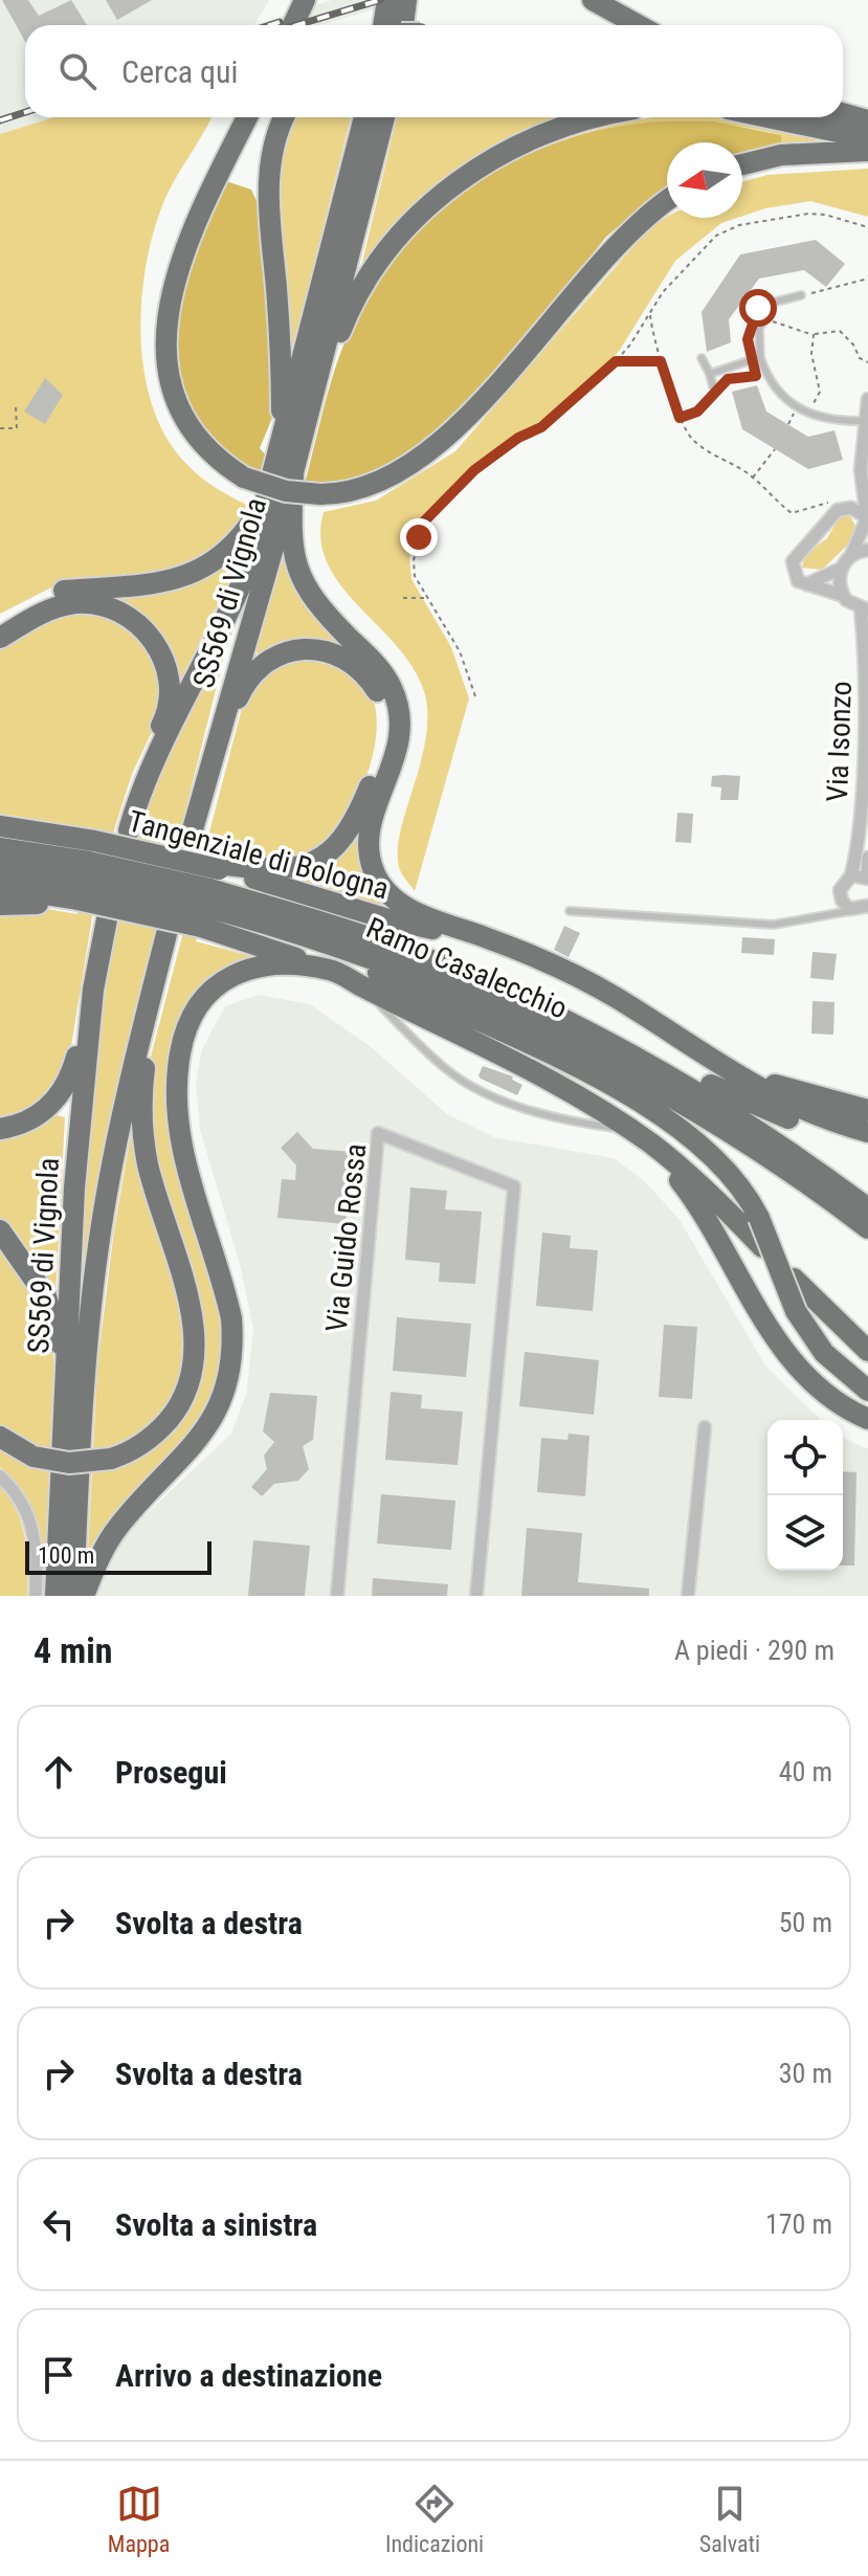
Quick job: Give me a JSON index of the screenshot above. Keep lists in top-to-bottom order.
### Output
{
  "streets": {
    "highway": ["SS569 di Vignola", "Tangenziale di Bologna", "Ramo Casalecchio"],
    "street": ["Via Isonzo", "Via Guido Rossa"]
  },
  "crossings": [
    ["SS569 di Vignola", "Tangenziale di Bologna"],
    ["SS569 di Vignola", "Ramo Casalecchio"],
    ["Tangenziale di Bologna", "Ramo Casalecchio"]
  ],
  "scale_bar": "100 m",
  "north": "left",
  "page": {
    "search": "Cerca qui",
    "scale": "100 m",
    "heading": ["4 min", "A piedi · 290 m"],
    "list": [
      ["Prosegui", "40 m"],
      ["Svolta a destra", "50 m"],
      ["Svolta a destra", "30 m"],
      ["Svolta a sinistra", "170 m"],
      "Arrivo a destinazione"
    ],
    "nav": ["Mappa", "Indicazioni", "Salvati"]
  }
}
